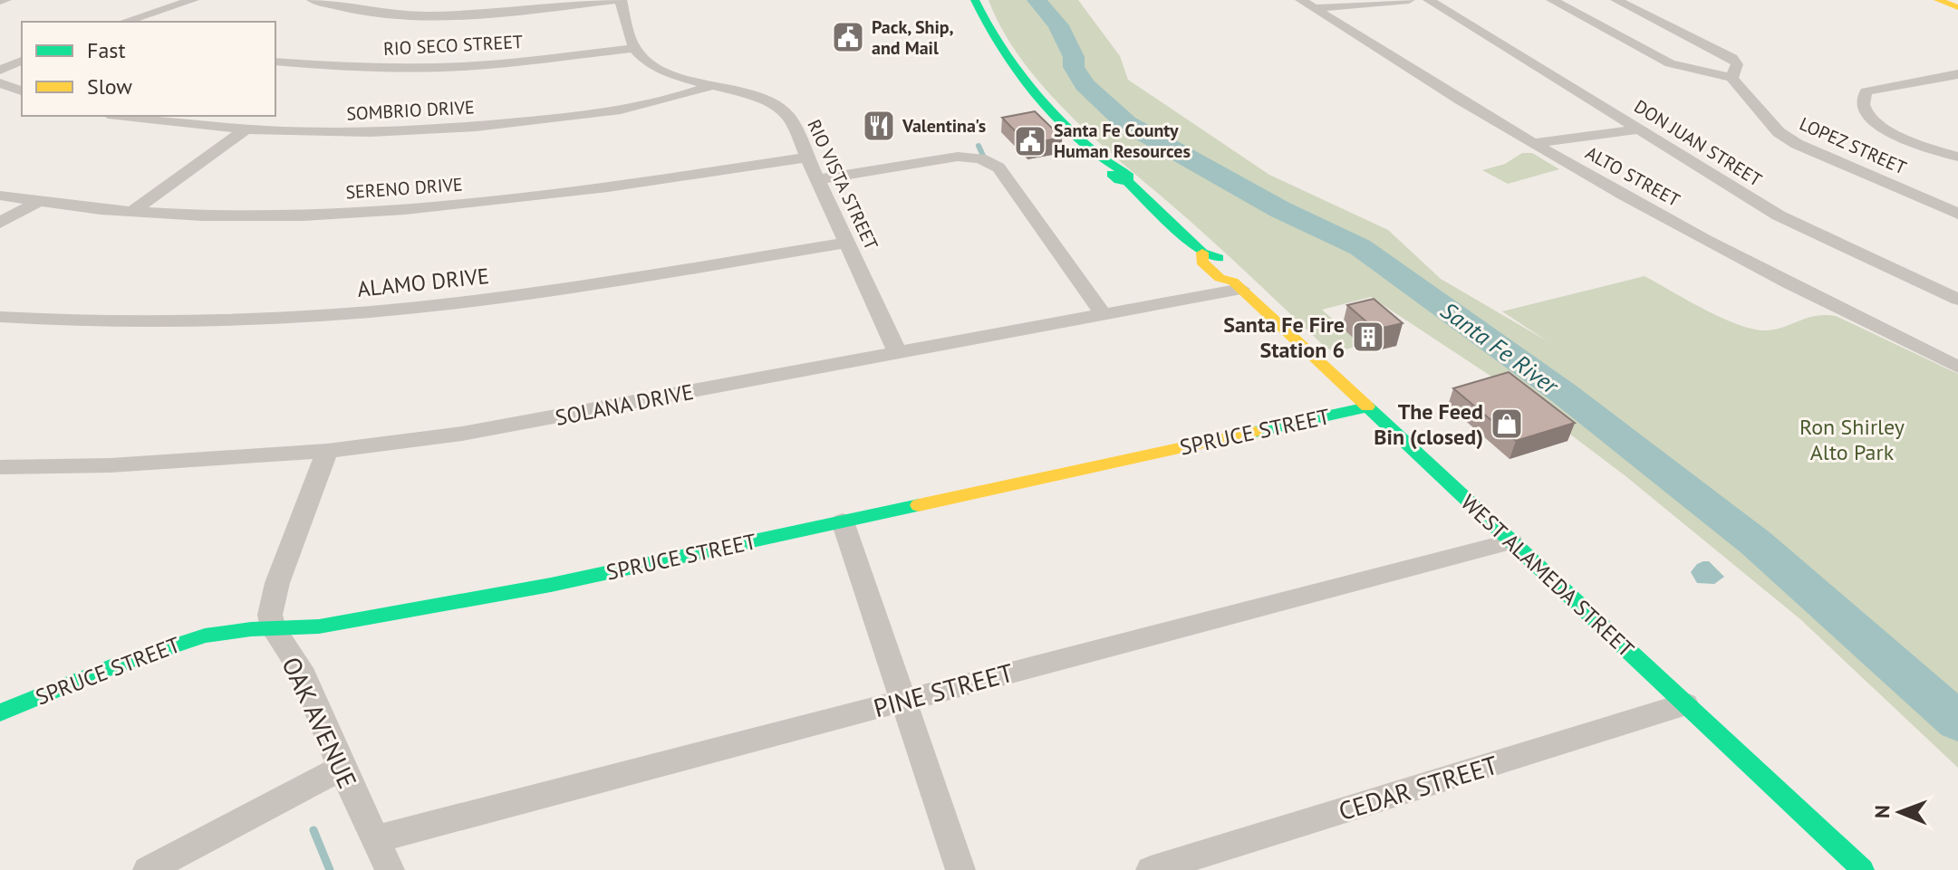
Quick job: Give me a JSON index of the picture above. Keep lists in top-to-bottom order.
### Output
{
  "streets": {
    "street": [
      "RIO SECO STREET",
      "SOMBRIO DRIVE",
      "DON JUAN STREET",
      "LOPEZ STREET",
      "ALTO STREET",
      "RIO VISTA STREET",
      "SERENO DRIVE",
      "ALAMO DRIVE",
      "SOLANA DRIVE",
      "SPRUCE STREET",
      "WEST ALAMEDA STREET",
      "PINE STREET",
      "OAK AVENUE",
      "CEDAR STREET"
    ]
  },
  "crossings": [
    ["RIO SECO STREET", "RIO VISTA STREET"],
    ["SOMBRIO DRIVE", "RIO VISTA STREET"],
    ["RIO VISTA STREET", "SERENO DRIVE"],
    ["RIO VISTA STREET", "ALAMO DRIVE"],
    ["RIO VISTA STREET", "SOLANA DRIVE"],
    ["SOLANA DRIVE", "WEST ALAMEDA STREET"],
    ["SPRUCE STREET", "WEST ALAMEDA STREET"],
    ["SPRUCE STREET", "OAK AVENUE"],
    ["WEST ALAMEDA STREET", "PINE STREET"],
    ["WEST ALAMEDA STREET", "CEDAR STREET"],
    ["PINE STREET", "OAK AVENUE"]
  ],
  "water": ["Santa Fe River"],
  "parks": ["Ron Shirley Alto Park"],
  "places": {
    "public building": ["Pack, Ship, and Mail", "Santa Fe County Human Resources"],
    "restaurant": ["Valentina's"],
    "building": ["Santa Fe Fire Station 6"],
    "shop": ["The Feed Bin (closed)"]
  },
  "legend": ["Fast", "Slow"],
  "north": "left"
}
